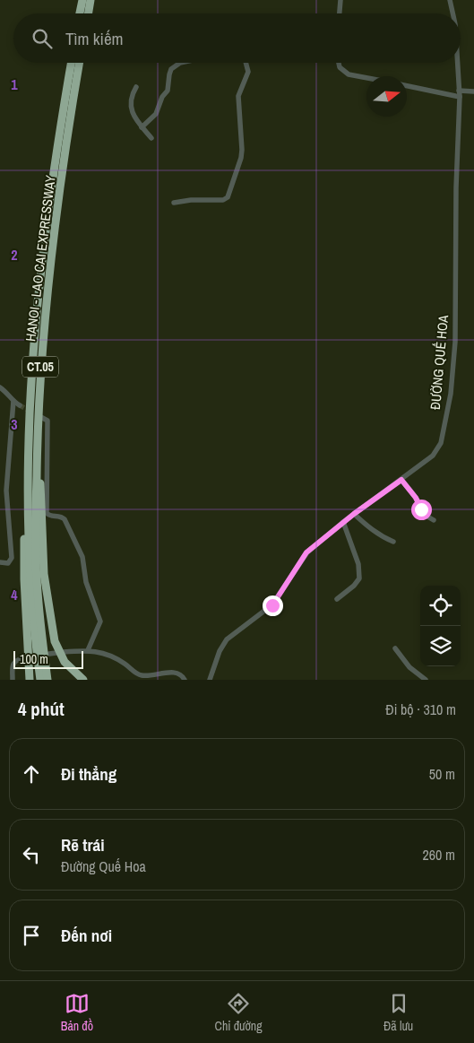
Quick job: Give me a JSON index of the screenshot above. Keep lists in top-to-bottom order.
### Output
{
  "streets": {
    "highway": ["HANOI - LAO CAI EXPRESSWAY", "CT.05"],
    "street": ["ĐƯỜNG QUẾ HOA"]
  },
  "scale_bar": "100 m",
  "north": "right",
  "page": {
    "search": "Tìm kiếm",
    "scale": "100 m",
    "heading": ["4 phút", "Đi bộ · 310 m"],
    "list": [
      ["Đi thẳng", "50 m"],
      ["Rẽ trái", "Đường Quế Hoa", "260 m"],
      "Đến nơi"
    ],
    "nav": ["Bản đồ", "Chỉ đường", "Đã lưu"]
  },
  "grid": {
    "rows": [
      "1",
      "2",
      "3",
      "4"
    ]
  }
}
